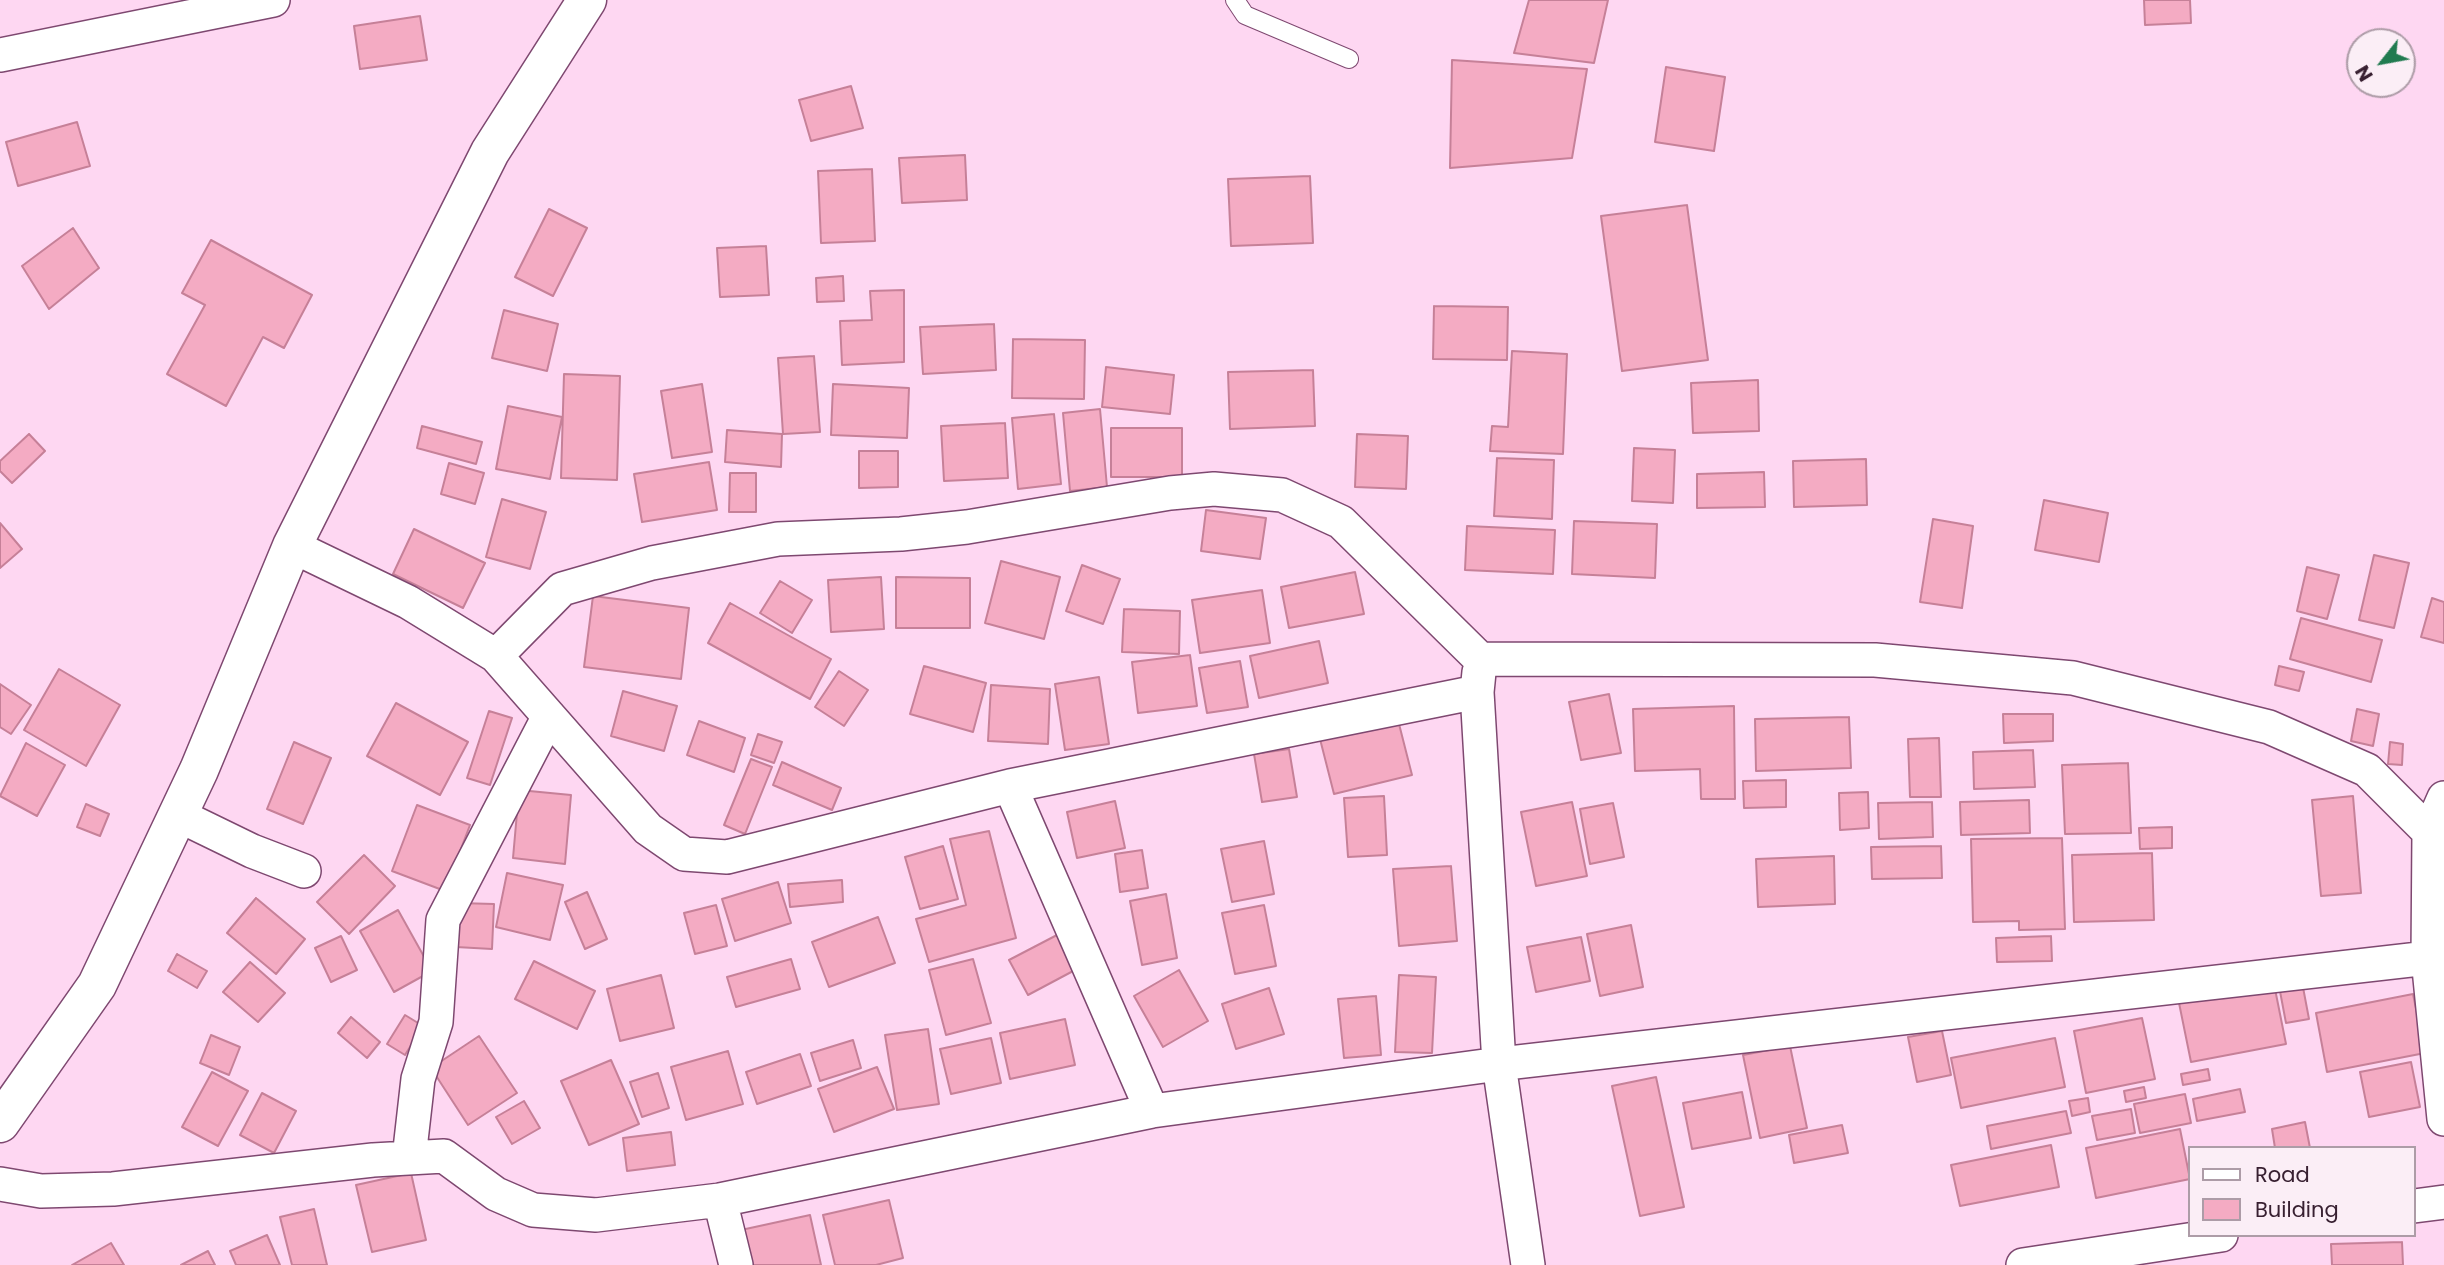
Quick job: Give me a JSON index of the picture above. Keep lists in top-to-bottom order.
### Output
{
  "legend": ["Road", "Building"],
  "north": "bottom left"
}
